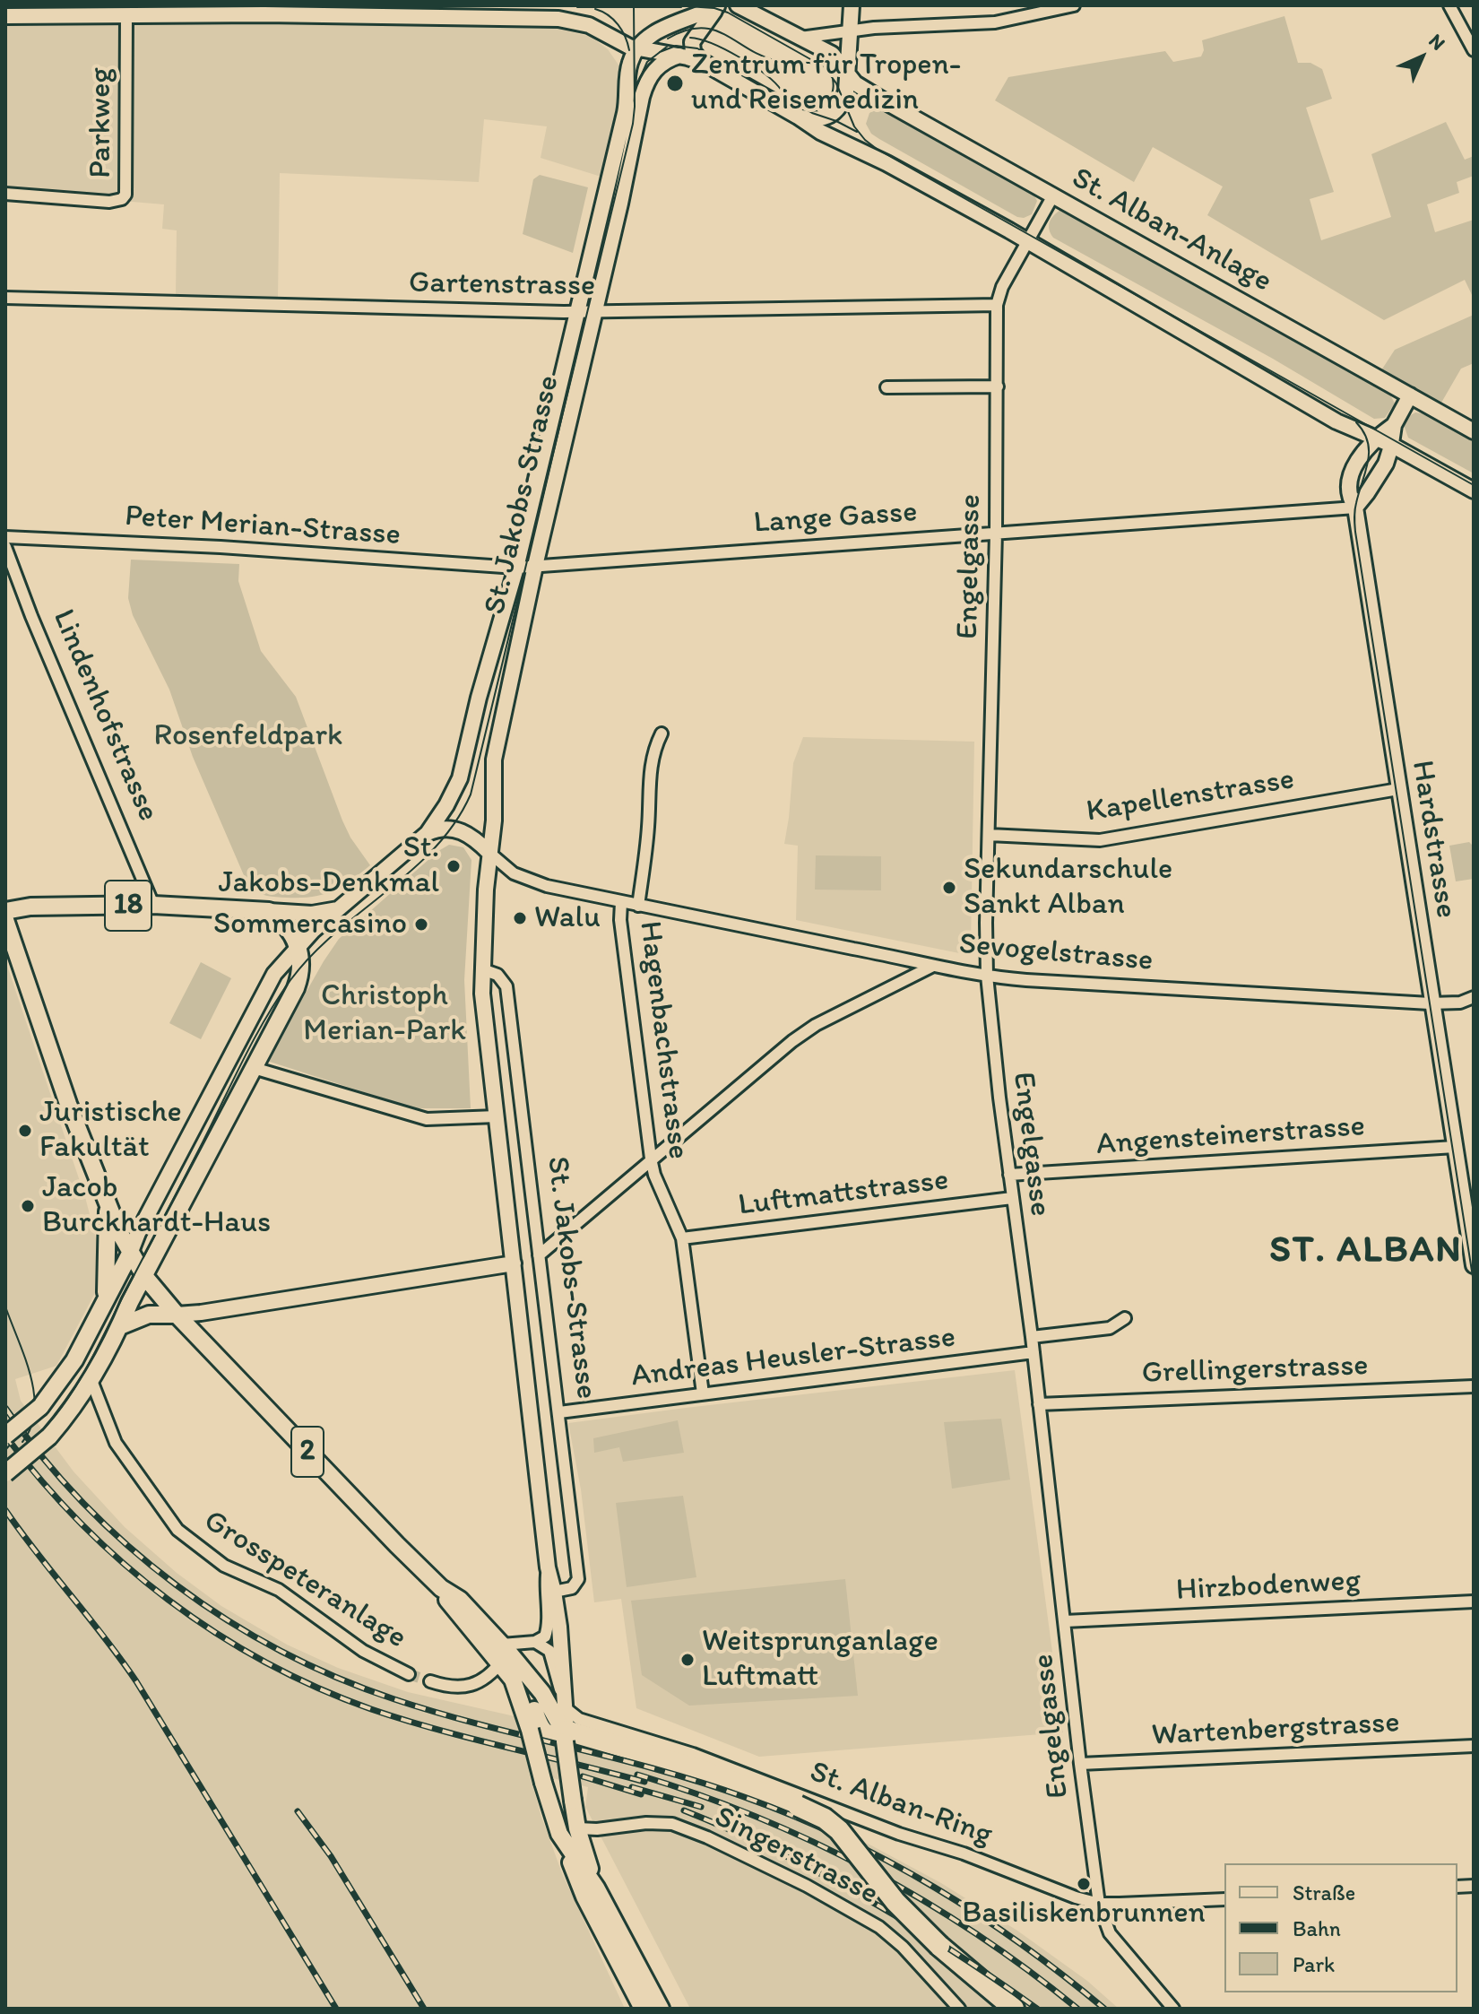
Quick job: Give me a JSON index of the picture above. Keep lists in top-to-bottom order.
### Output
{
  "streets": {
    "main road": [
      "St. Alban-Anlage",
      "St. Jakobs-Strasse",
      "Hardstrasse",
      "18",
      "2"
    ],
    "street": [
      "Parkweg",
      "Gartenstrasse",
      "Lange Gasse",
      "Peter Merian-Strasse",
      "Engelgasse",
      "Lindenhofstrasse",
      "Kapellenstrasse",
      "Sevogelstrasse",
      "Hagenbachstrasse",
      "Angensteinerstrasse",
      "Luftmattstrasse",
      "Andreas Heusler-Strasse",
      "Grellingerstrasse",
      "Grosspeteranlage",
      "Hirzbodenweg",
      "Wartenbergstrasse",
      "St. Alban-Ring",
      "Singerstrasse"
    ]
  },
  "crossings": [
    ["St. Alban-Anlage", "Engelgasse"],
    ["St. Alban-Anlage", "Hardstrasse"],
    ["Gartenstrasse", "St. Jakobs-Strasse"],
    ["Gartenstrasse", "Engelgasse"],
    ["St. Jakobs-Strasse", "Lange Gasse"],
    ["St. Jakobs-Strasse", "Peter Merian-Strasse"],
    ["St. Jakobs-Strasse", "Sevogelstrasse"],
    ["St. Jakobs-Strasse", "Andreas Heusler-Strasse"],
    ["St. Jakobs-Strasse", "2"],
    ["St. Jakobs-Strasse", "St. Alban-Ring"],
    ["St. Jakobs-Strasse", "Singerstrasse"],
    ["Lange Gasse", "Peter Merian-Strasse"],
    ["Lange Gasse", "Engelgasse"],
    ["Lange Gasse", "Hardstrasse"],
    ["Engelgasse", "Kapellenstrasse"],
    ["Engelgasse", "Sevogelstrasse"],
    ["Engelgasse", "Angensteinerstrasse"],
    ["Engelgasse", "Luftmattstrasse"],
    ["Engelgasse", "Andreas Heusler-Strasse"],
    ["Engelgasse", "Grellingerstrasse"],
    ["Engelgasse", "Hirzbodenweg"],
    ["Engelgasse", "Wartenbergstrasse"],
    ["Engelgasse", "St. Alban-Ring"],
    ["Lindenhofstrasse", "18"],
    ["Kapellenstrasse", "Hardstrasse"],
    ["Hardstrasse", "Sevogelstrasse"],
    ["Hardstrasse", "Angensteinerstrasse"],
    ["Sevogelstrasse", "Hagenbachstrasse"],
    ["Hagenbachstrasse", "Luftmattstrasse"],
    ["Hagenbachstrasse", "Andreas Heusler-Strasse"],
    ["2", "Grosspeteranlage"]
  ],
  "districts": ["ST. ALBAN"],
  "parks": ["Rosenfeldpark", "Christoph Merian-Park"],
  "places": [
    "Zentrum für Tropen- und Reisemedizin",
    "St. Jakobs-Denkmal",
    "Sekundarschule Sankt Alban",
    "Walu",
    "Sommercasino",
    "Juristische Fakultät",
    "Jacob Burckhardt-Haus",
    "Weitsprunganlage Luftmatt",
    "Basiliskenbrunnen"
  ],
  "legend": ["Straße", "Bahn", "Park"],
  "north": "top right"
}
